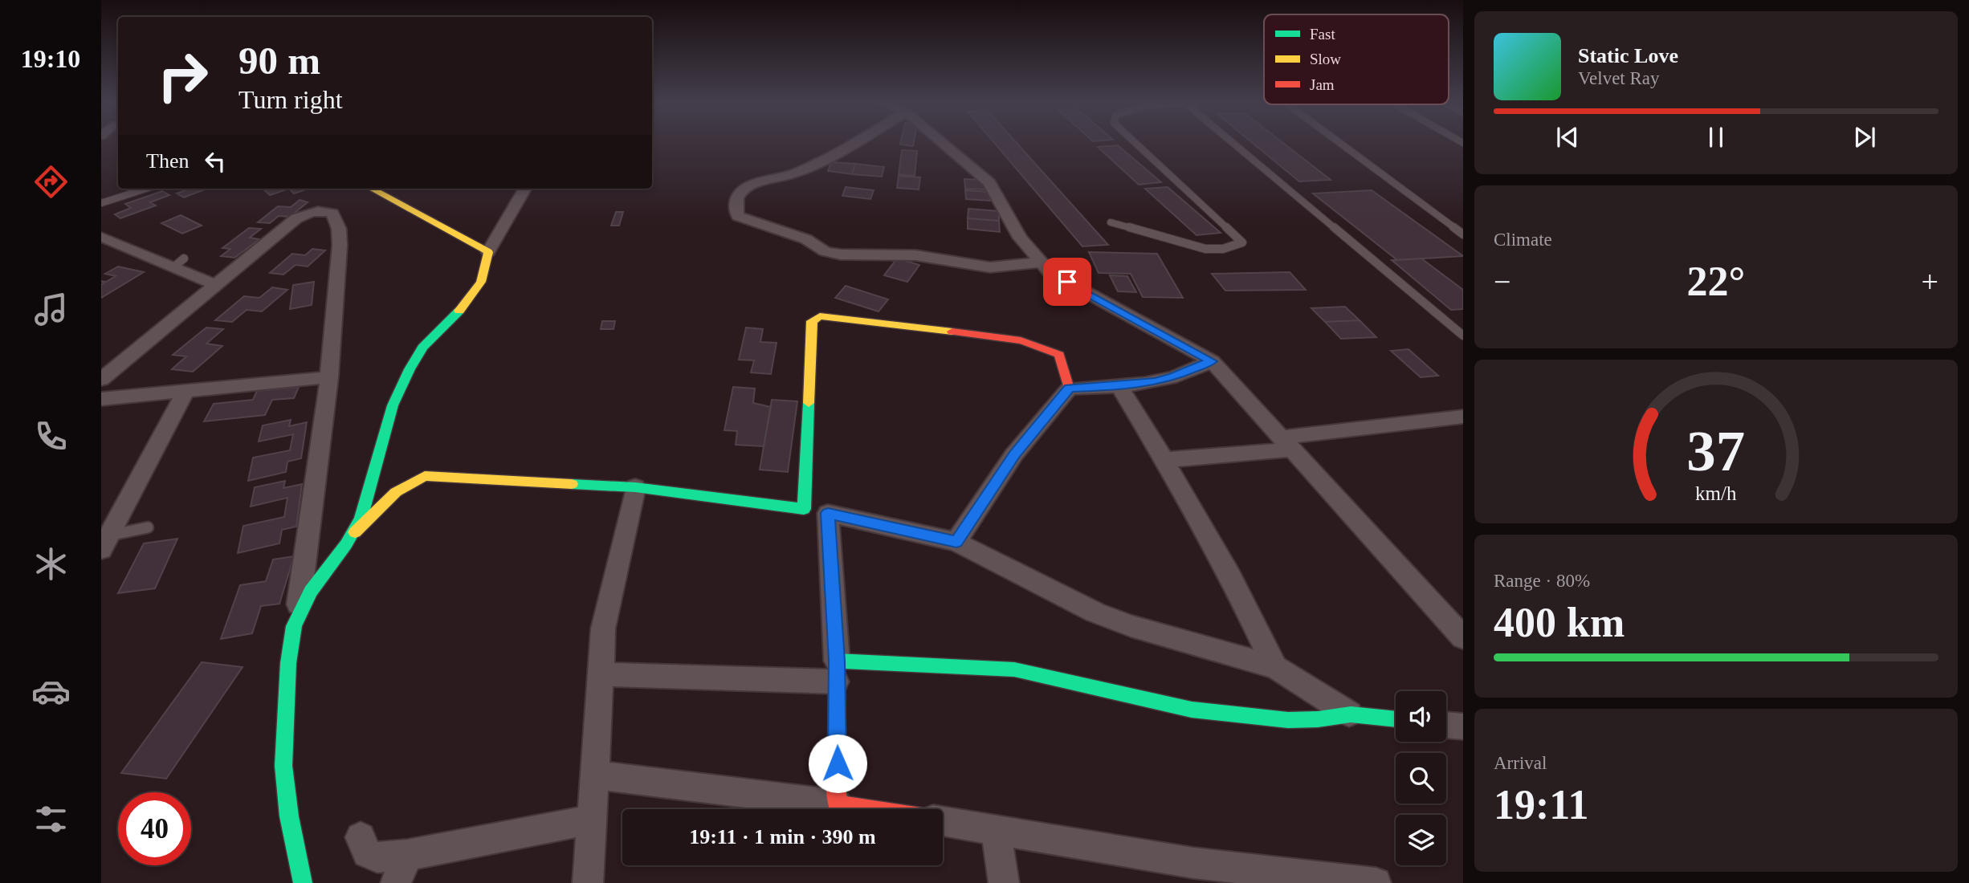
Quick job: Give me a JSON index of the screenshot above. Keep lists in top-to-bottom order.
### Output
{
  "legend": ["Fast", "Slow", "Jam"],
  "page": {
    "tabs": "19:10",
    "turn": ["90 m", "Turn right"],
    "song": ["Static Love", "Velvet Ray"],
    "then": "Then",
    "tile": [
      "Climate",
      ["Range · 80%", "400 km"],
      ["Arrival", "19:11"]
    ],
    "heat": ["−", "22°", "+"],
    "limit": "40",
    "trip": "19:11 · 1 min · 390 m",
    "gauge": ["37", "km/h"]
  }
}
